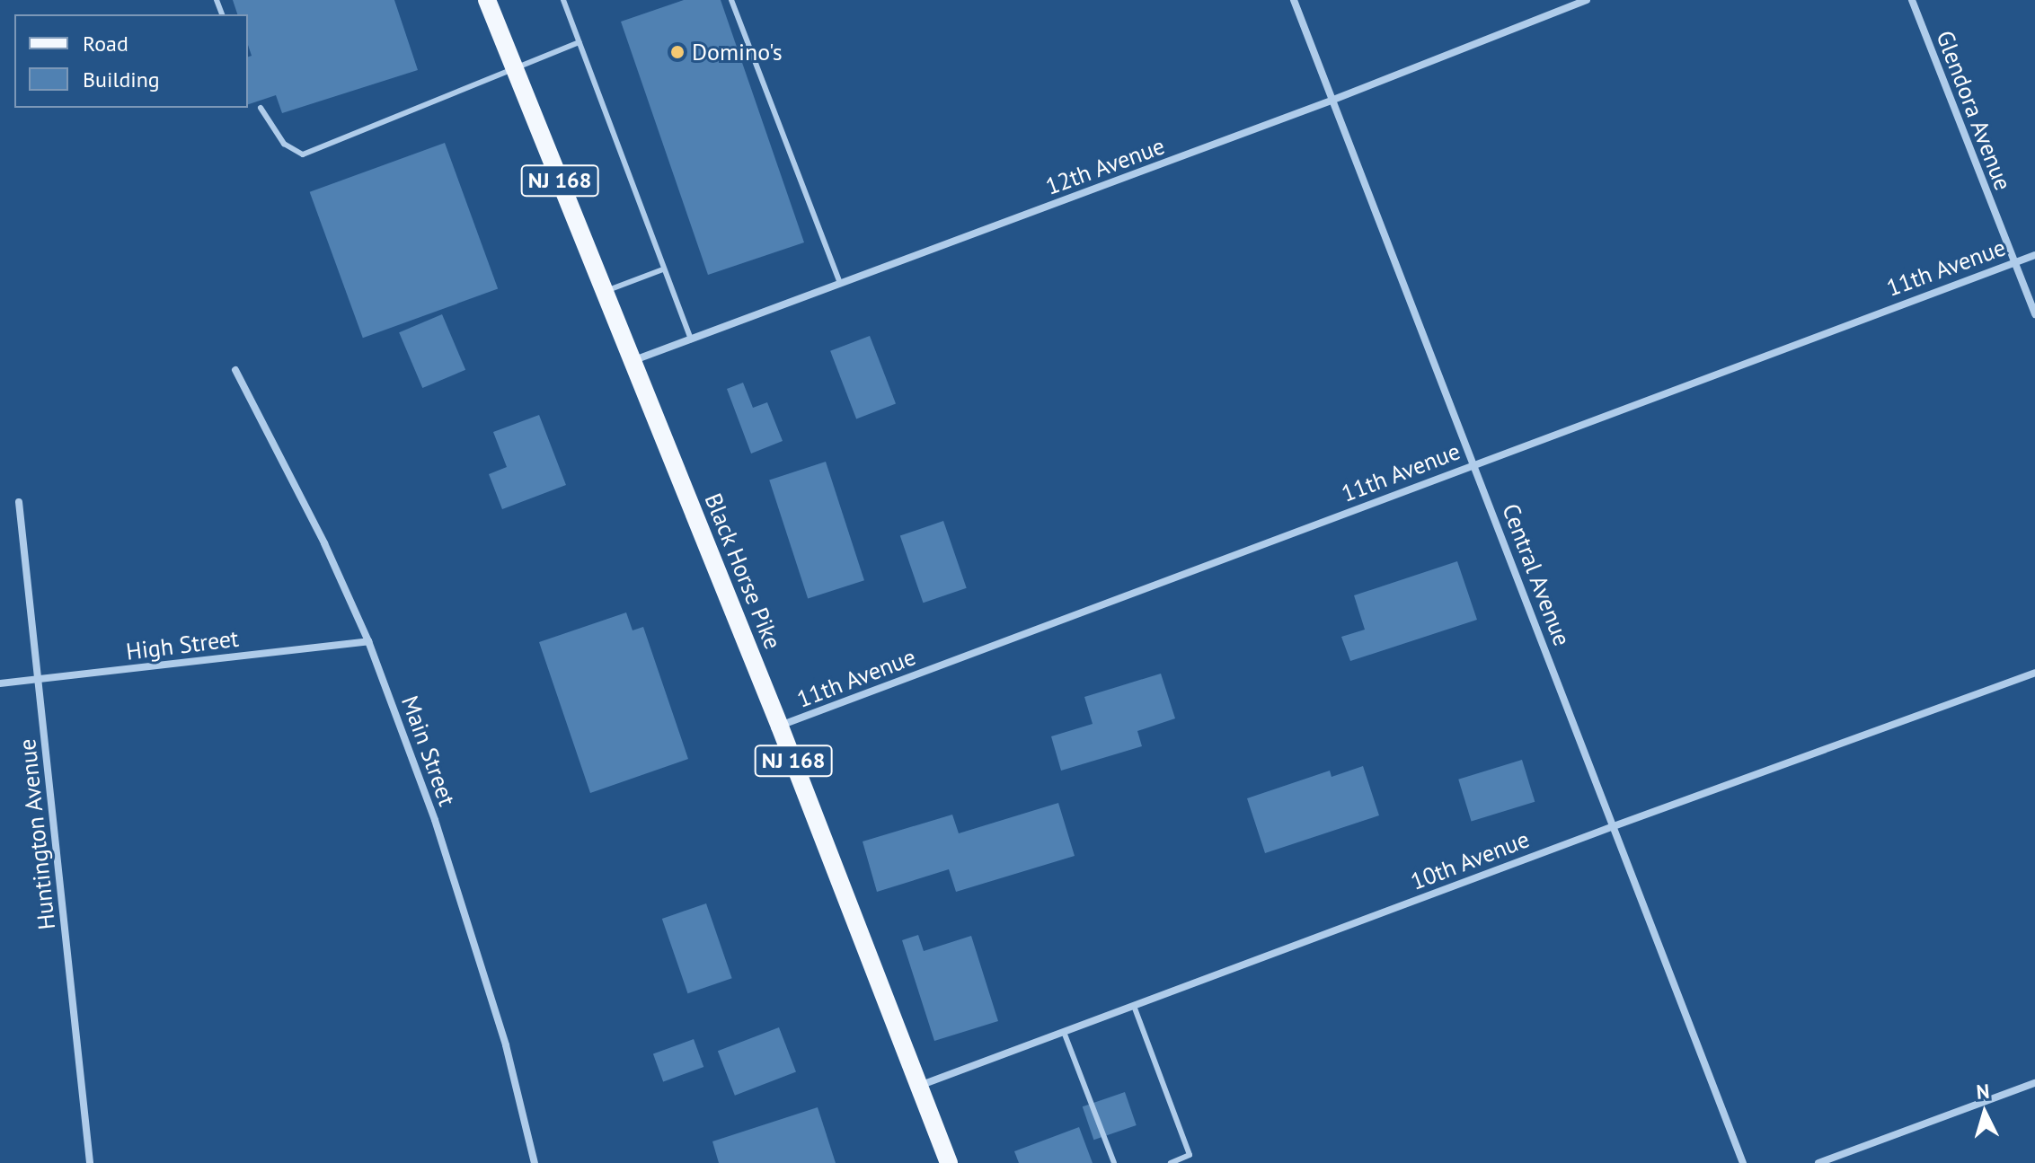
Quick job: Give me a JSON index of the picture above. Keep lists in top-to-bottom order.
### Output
{
  "streets": {
    "main road": ["NJ 168", "Black Horse Pike"],
    "street": [
      "Glendora Avenue",
      "12th Avenue",
      "11th Avenue",
      "Central Avenue",
      "High Street",
      "Main Street",
      "Huntington Avenue",
      "10th Avenue"
    ]
  },
  "crossings": [
    ["Glendora Avenue", "11th Avenue"],
    ["12th Avenue", "Black Horse Pike"],
    ["12th Avenue", "Central Avenue"],
    ["11th Avenue", "Black Horse Pike"],
    ["11th Avenue", "Central Avenue"],
    ["Black Horse Pike", "10th Avenue"],
    ["Central Avenue", "10th Avenue"],
    ["High Street", "Main Street"],
    ["High Street", "Huntington Avenue"]
  ],
  "places": ["Domino's"],
  "legend": ["Road", "Building"],
  "north": "top"
}
